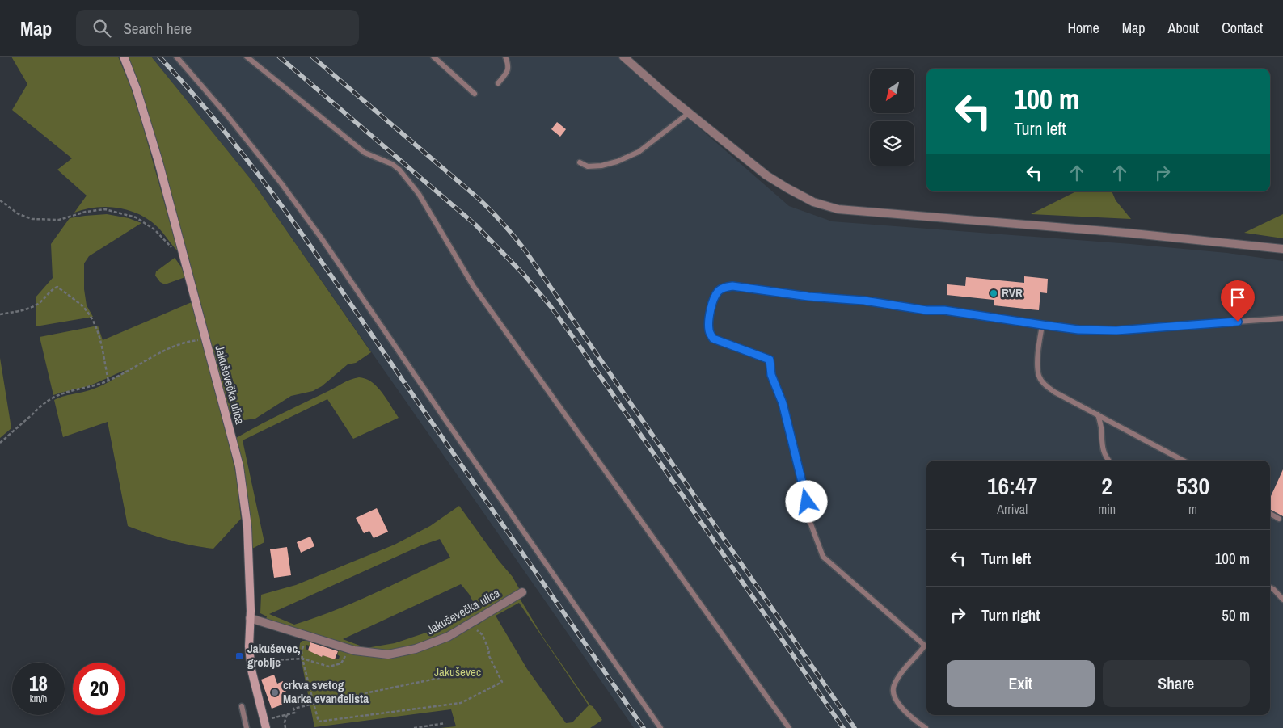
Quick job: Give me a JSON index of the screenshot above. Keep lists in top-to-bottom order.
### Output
{
  "streets": {
    "main road": ["Jakuševečka ulica"]
  },
  "parks": ["Jakuševec"],
  "places": {
    "other": ["RVR", "crkva svetog Marka evanđelista"],
    "transit": ["Jakuševec, groblje"]
  },
  "north": "bottom left",
  "page": {
    "header": "Map",
    "search": "Search here",
    "nav": [
      "Home",
      "Map",
      "About",
      "Contact"
    ],
    "turn": ["100 m", "Turn left"],
    "eta": [
      "16:47",
      "Arrival",
      "2",
      "min",
      "530",
      "m"
    ],
    "list": [
      {
        "name": "Turn left",
        "value": "100 m"
      },
      {
        "name": "Turn right",
        "value": "50 m"
      }
    ],
    "buttons": ["Exit", "Share"],
    "speed": "18 km/h",
    "limit": "20"
  }
}
